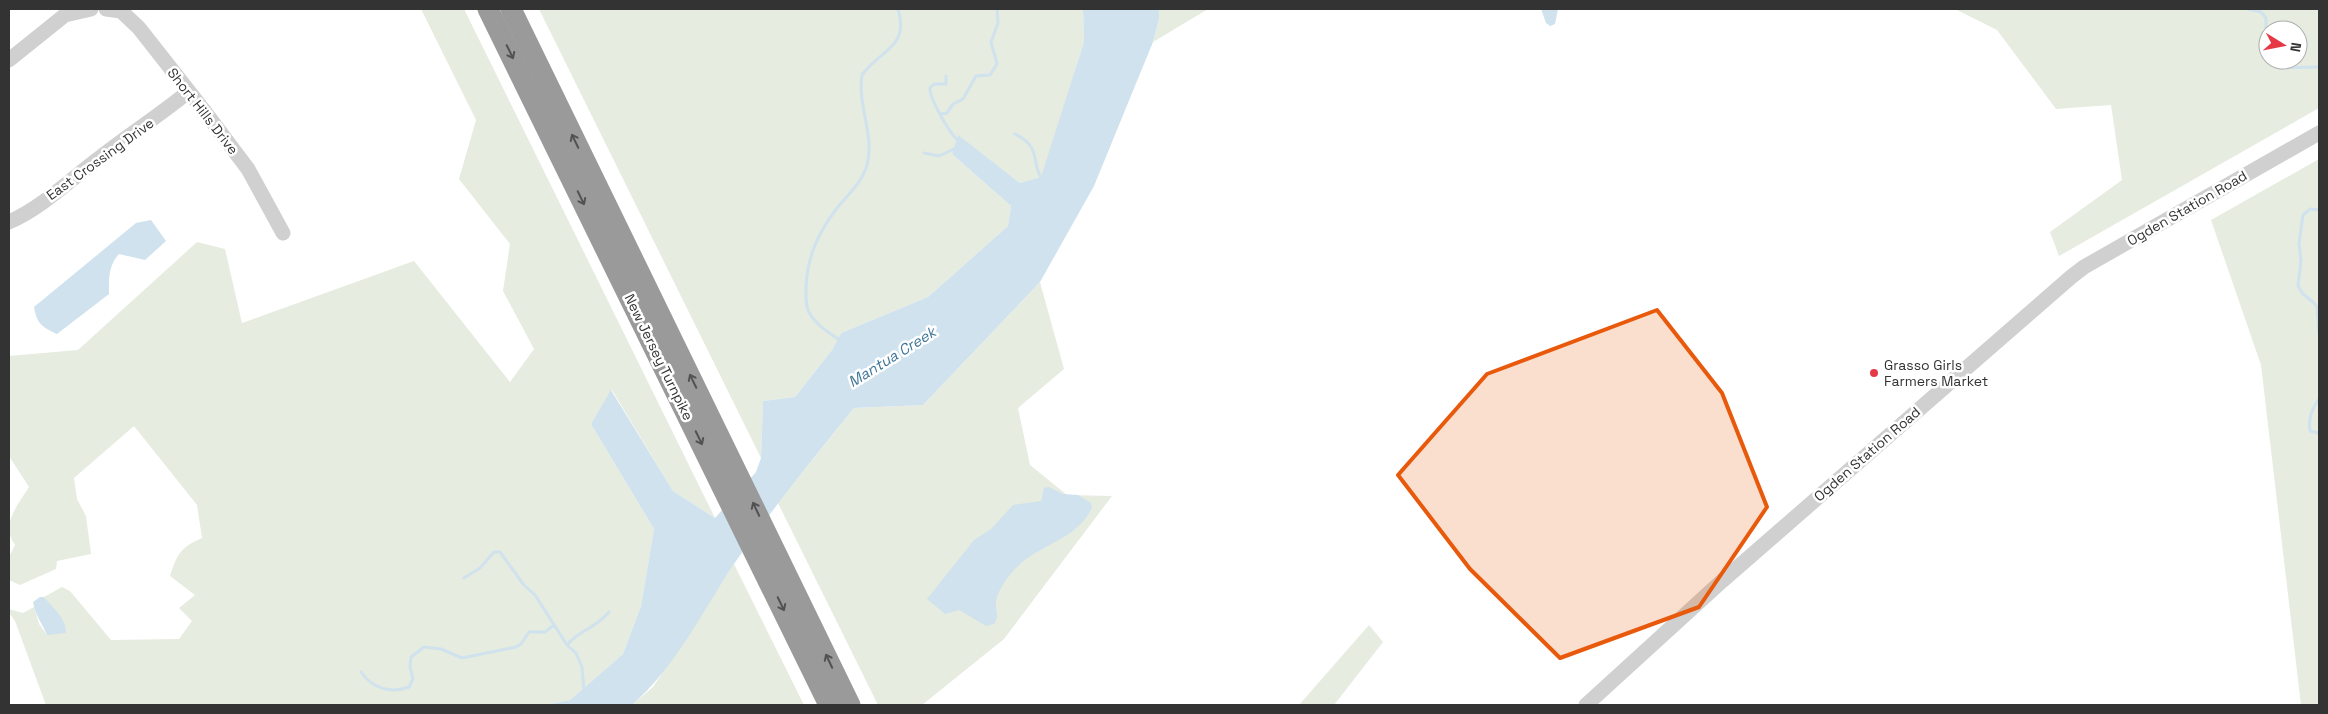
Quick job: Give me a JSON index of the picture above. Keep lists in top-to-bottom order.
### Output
{
  "streets": {
    "highway": ["New Jersey Turnpike"],
    "street": ["Short Hills Drive", "East Crossing Drive", "Ogden Station Road"]
  },
  "crossings": [
    ["Short Hills Drive", "East Crossing Drive"]
  ],
  "water": ["Mantua Creek"],
  "places": ["Grasso Girls Farmers Market"],
  "north": "right"
}
